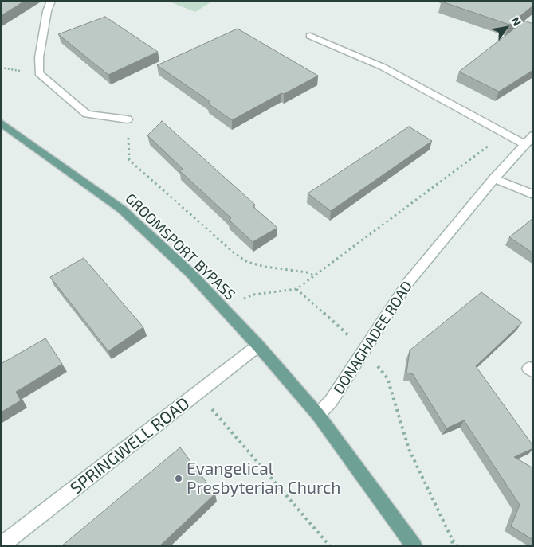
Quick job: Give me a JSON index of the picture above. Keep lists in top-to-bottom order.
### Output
{
  "streets": {
    "main road": ["GROOMSPORT BYPASS"],
    "street": ["DONAGHADEE ROAD", "SPRINGWELL ROAD"]
  },
  "crossings": [
    ["GROOMSPORT BYPASS", "DONAGHADEE ROAD"],
    ["GROOMSPORT BYPASS", "SPRINGWELL ROAD"]
  ],
  "places": ["Evangelical Presbyterian Church"],
  "north": "top right"
}
